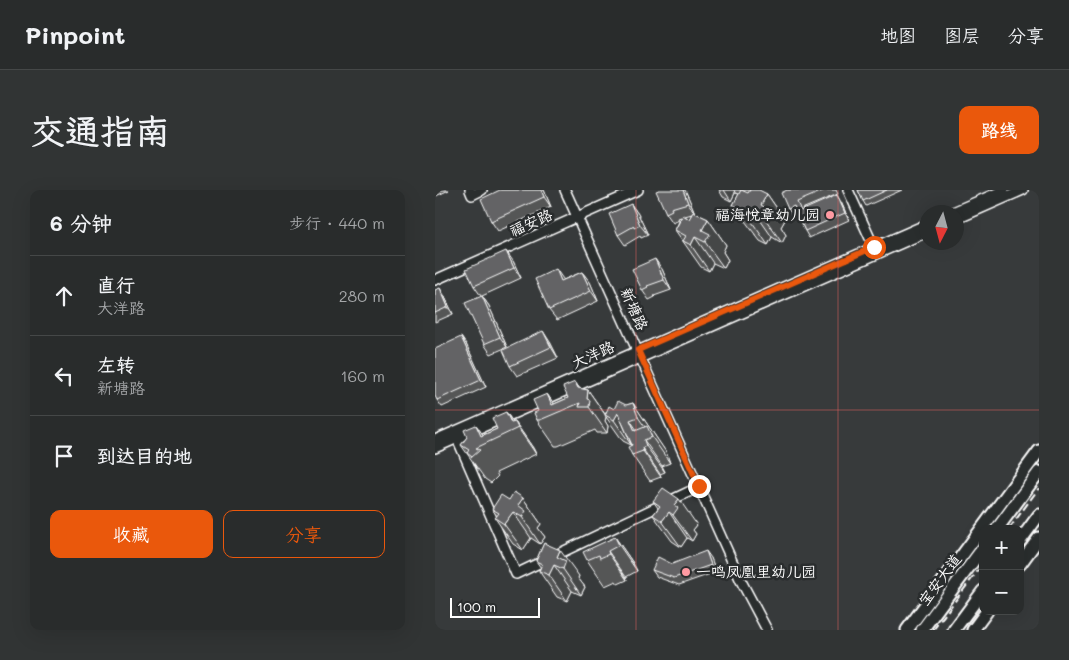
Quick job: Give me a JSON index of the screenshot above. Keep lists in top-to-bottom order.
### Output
{
  "streets": {
    "main road": ["宝安大道"],
    "street": ["福安路", "新塘路", "大洋路"]
  },
  "crossings": [
    ["福安路", "新塘路"],
    ["新塘路", "大洋路"]
  ],
  "places": ["福海悦章幼儿园", "一鸣凤凰里幼儿园"],
  "scale_bar": "100 m",
  "north": "bottom",
  "page": {
    "header": "Pinpoint",
    "nav": ["地图", "图层", "分享"],
    "buttons": [
      "路线",
      ["收藏", "分享"]
    ],
    "title": "交通指南",
    "heading": ["6 分钟", "步行 · 440 m"],
    "list": [
      ["直行", "大洋路", "280 m"],
      ["左转", "新塘路", "160 m"],
      "到达目的地"
    ],
    "map_buttons": ["+", "−"],
    "scale": "100 m"
  }
}
